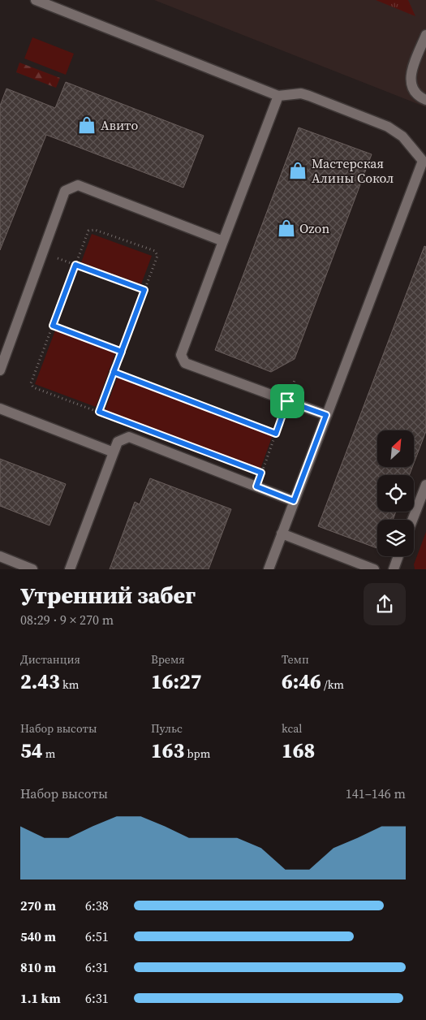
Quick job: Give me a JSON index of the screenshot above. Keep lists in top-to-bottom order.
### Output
{
  "places": {
    "shop": ["Авито", "Мастерская Алины Сокол", "Ozon"]
  },
  "north": "top right",
  "page": {
    "heading": ["Утренний забег", "08:29 · 9 × 270 m"],
    "stats": [
      ["Дистанция", "2.43 km"],
      ["Время", "16:27"],
      ["Темп", "6:46 /km"],
      ["Набор высоты", "54 m"],
      ["Пульс", "163 bpm"],
      ["kcal", "168"]
    ],
    "chart": ["Набор высоты", "141–146 m"],
    "list": [
      {
        "name": "270 m",
        "note": "6:38"
      },
      {
        "name": "540 m",
        "note": "6:51"
      },
      {
        "name": "810 m",
        "note": "6:31"
      },
      {
        "name": "1.1 km",
        "note": "6:31"
      }
    ]
  }
}
